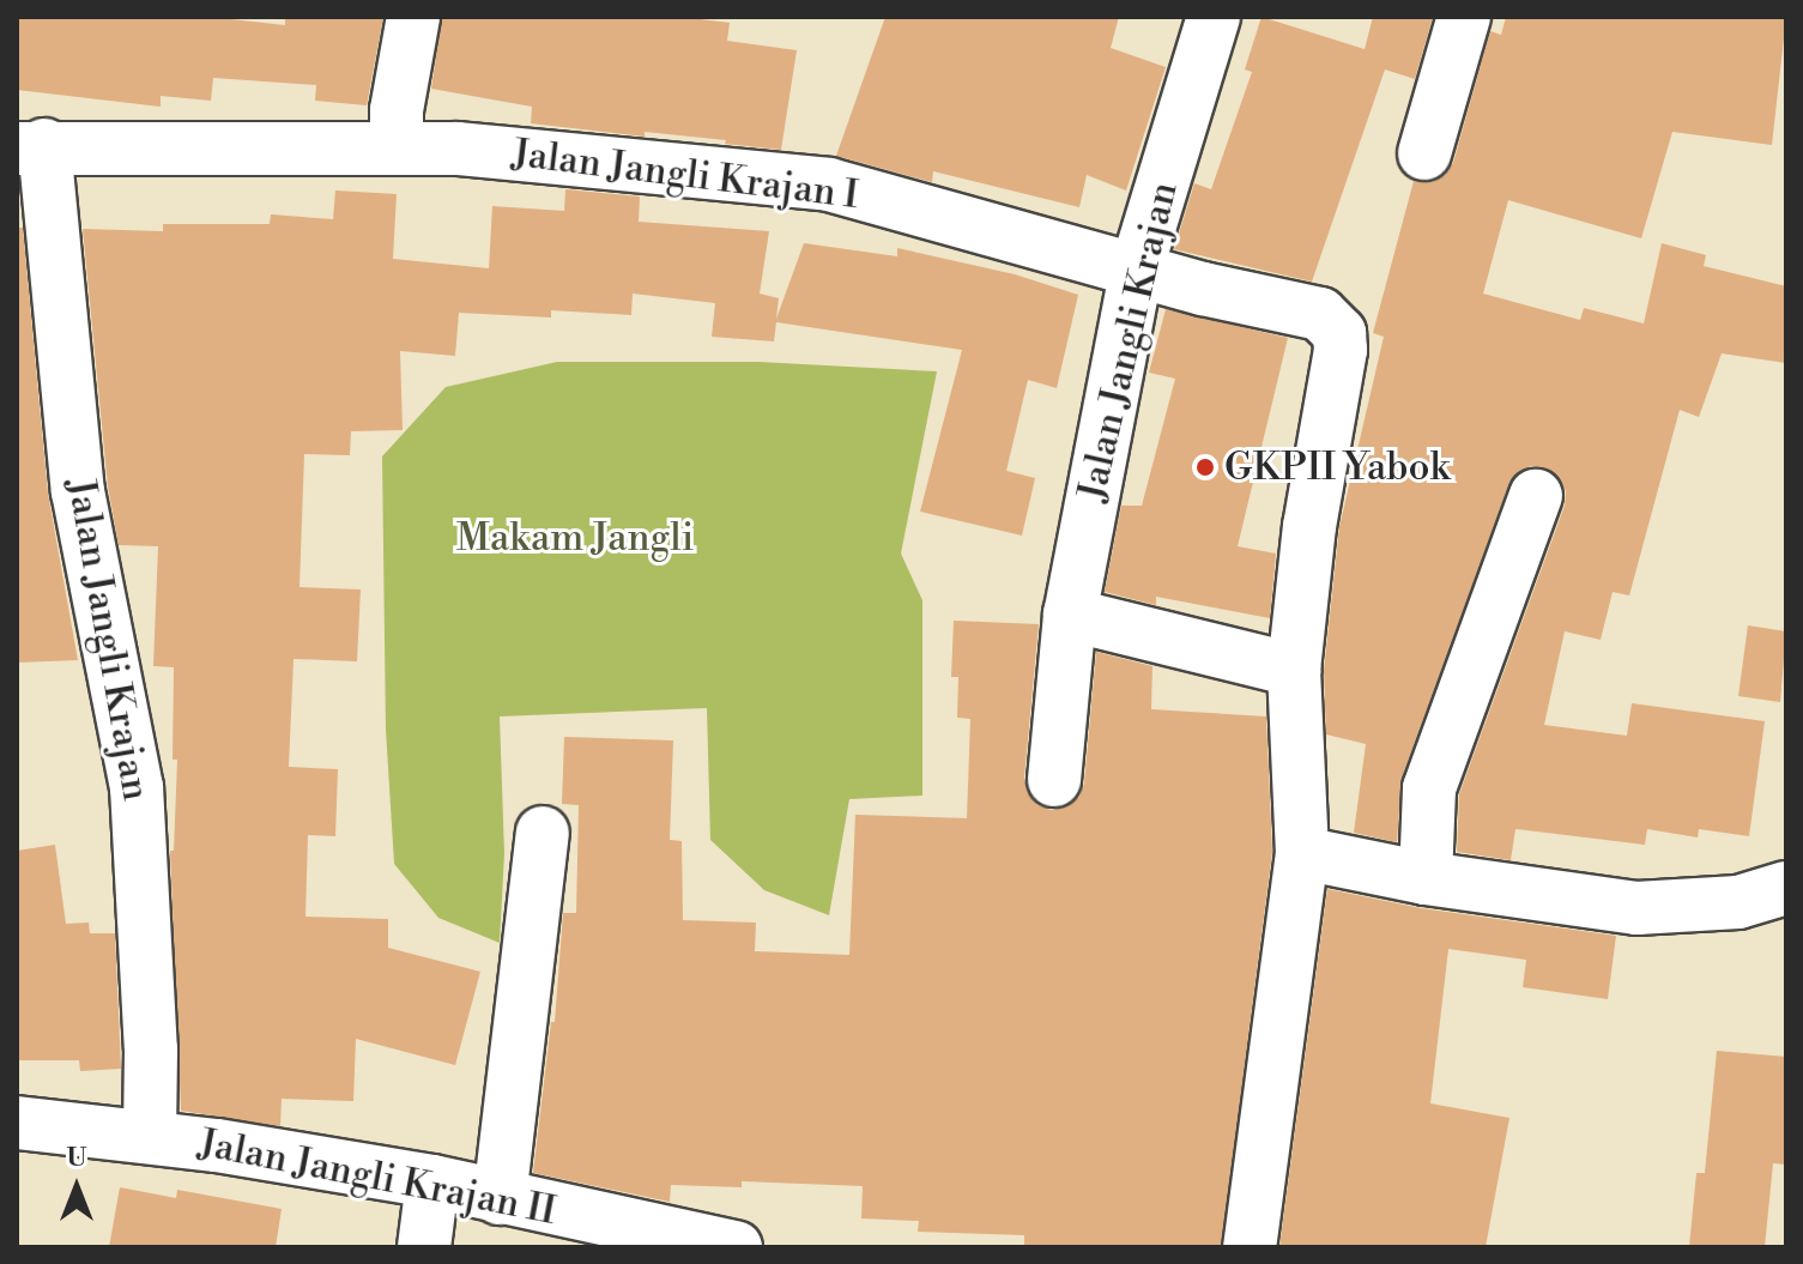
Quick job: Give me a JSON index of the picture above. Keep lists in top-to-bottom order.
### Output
{
  "streets": {
    "street": ["Jalan Jangli Krajan I", "Jalan Jangli Krajan", "Jalan Jangli Krajan II"]
  },
  "crossings": [
    ["Jalan Jangli Krajan I", "Jalan Jangli Krajan"],
    ["Jalan Jangli Krajan", "Jalan Jangli Krajan II"]
  ],
  "parks": ["Makam Jangli"],
  "places": ["GKPII Yabok"],
  "north": "top"
}
